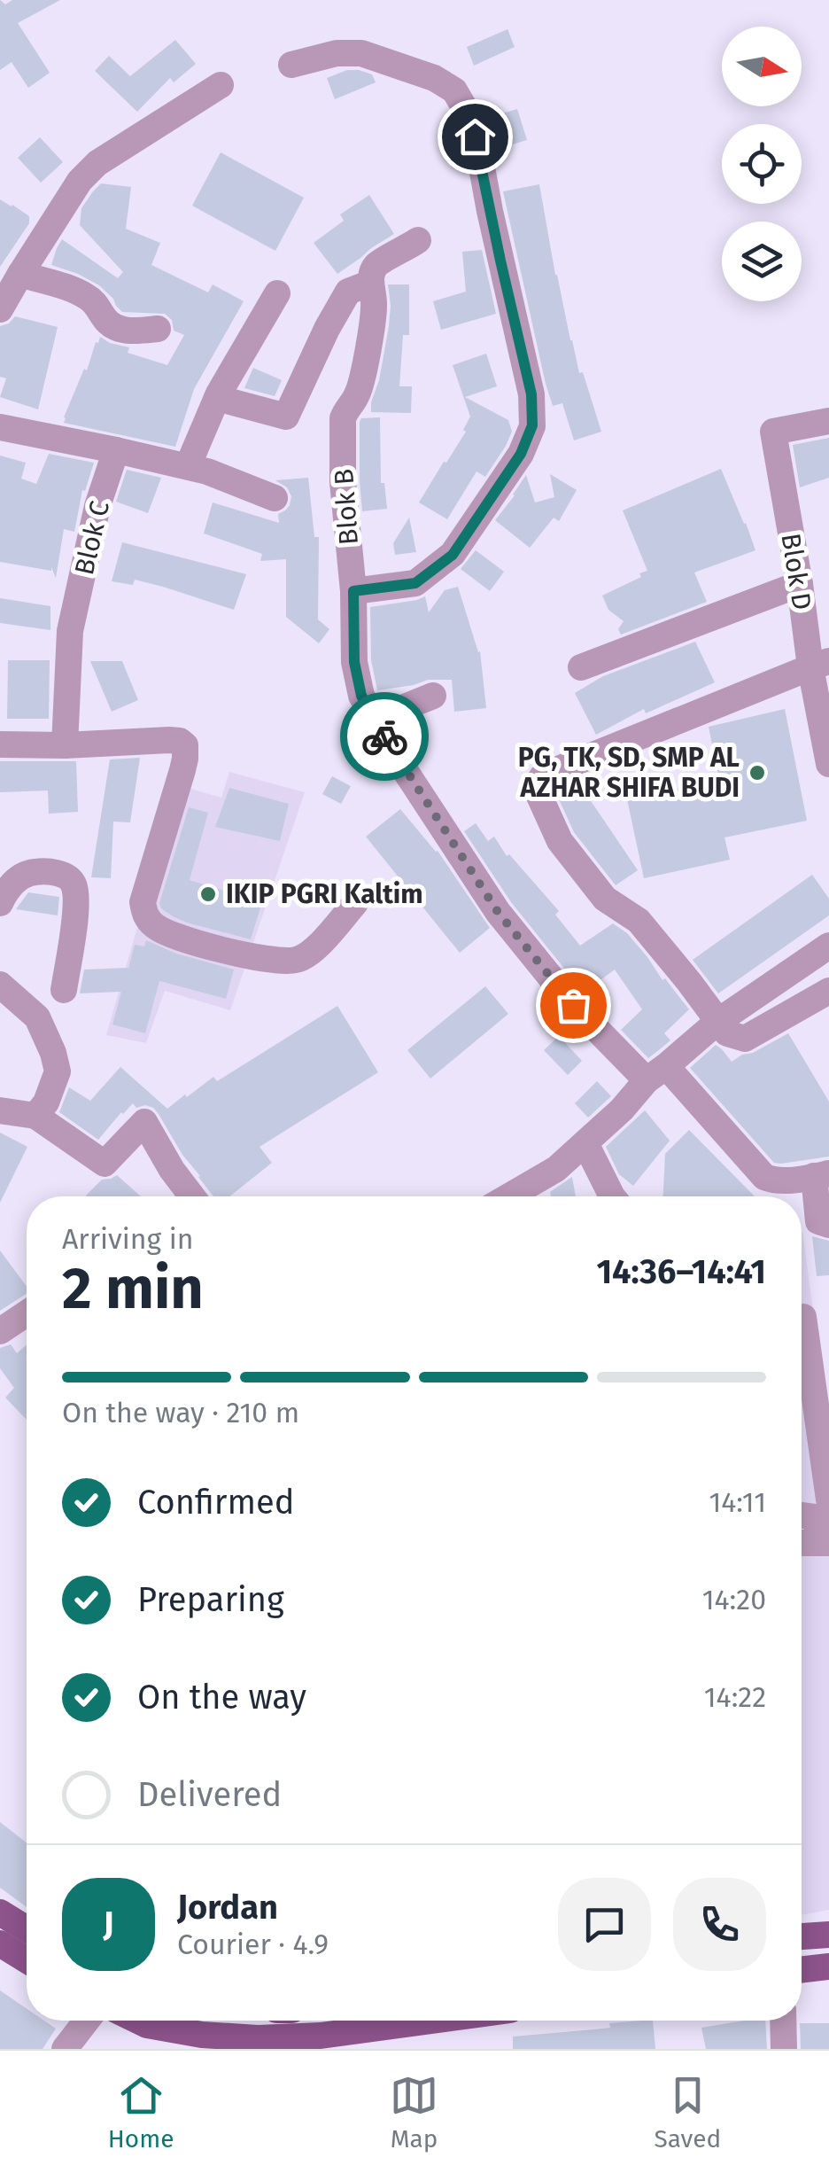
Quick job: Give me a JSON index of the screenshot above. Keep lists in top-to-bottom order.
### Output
{
  "streets": {
    "street": ["Blok B", "Blok C", "Blok D"]
  },
  "places": ["PG, TK, SD, SMP AL AZHAR SHIFA BUDI", "IKIP PGRI Kaltim"],
  "north": "right",
  "page": {
    "heading": ["2 min", "Arriving in", "14:36–14:41"],
    "panel": ["Jordan", "Courier · 4.9"],
    "bar": "On the way · 210 m",
    "list": [
      ["Confirmed", "14:11"],
      ["Preparing", "14:20"],
      ["On the way", "14:22"],
      "Delivered"
    ],
    "round": "J",
    "tabs": ["Home", "Map", "Saved"]
  }
}
